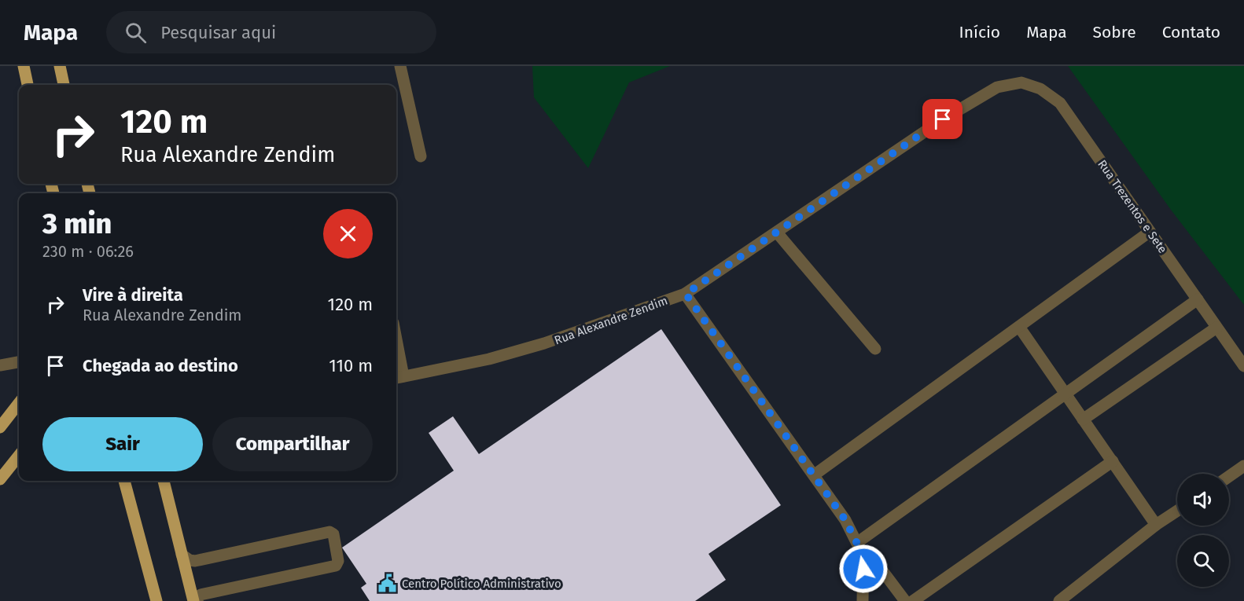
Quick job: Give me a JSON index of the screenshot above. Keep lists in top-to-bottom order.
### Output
{
  "streets": {
    "street": ["Rua Trezentos e Sete", "Rua Alexandre Zendim"]
  },
  "crossings": [
    ["Rua Trezentos e Sete", "Rua Alexandre Zendim"]
  ],
  "places": {
    "public building": ["Centro Político Administrativo"]
  },
  "page": {
    "header": "Mapa",
    "search": "Pesquisar aqui",
    "nav": [
      "Início",
      "Mapa",
      "Sobre",
      "Contato"
    ],
    "turn": ["120 m", "Rua Alexandre Zendim"],
    "heading": ["3 min", "230 m · 06:26"],
    "list": [
      {
        "name": "Vire à direita",
        "note": "Rua Alexandre Zendim",
        "value": "120 m"
      },
      {
        "name": "Chegada ao destino",
        "value": "110 m"
      }
    ],
    "buttons": ["Sair", "Compartilhar"]
  }
}
